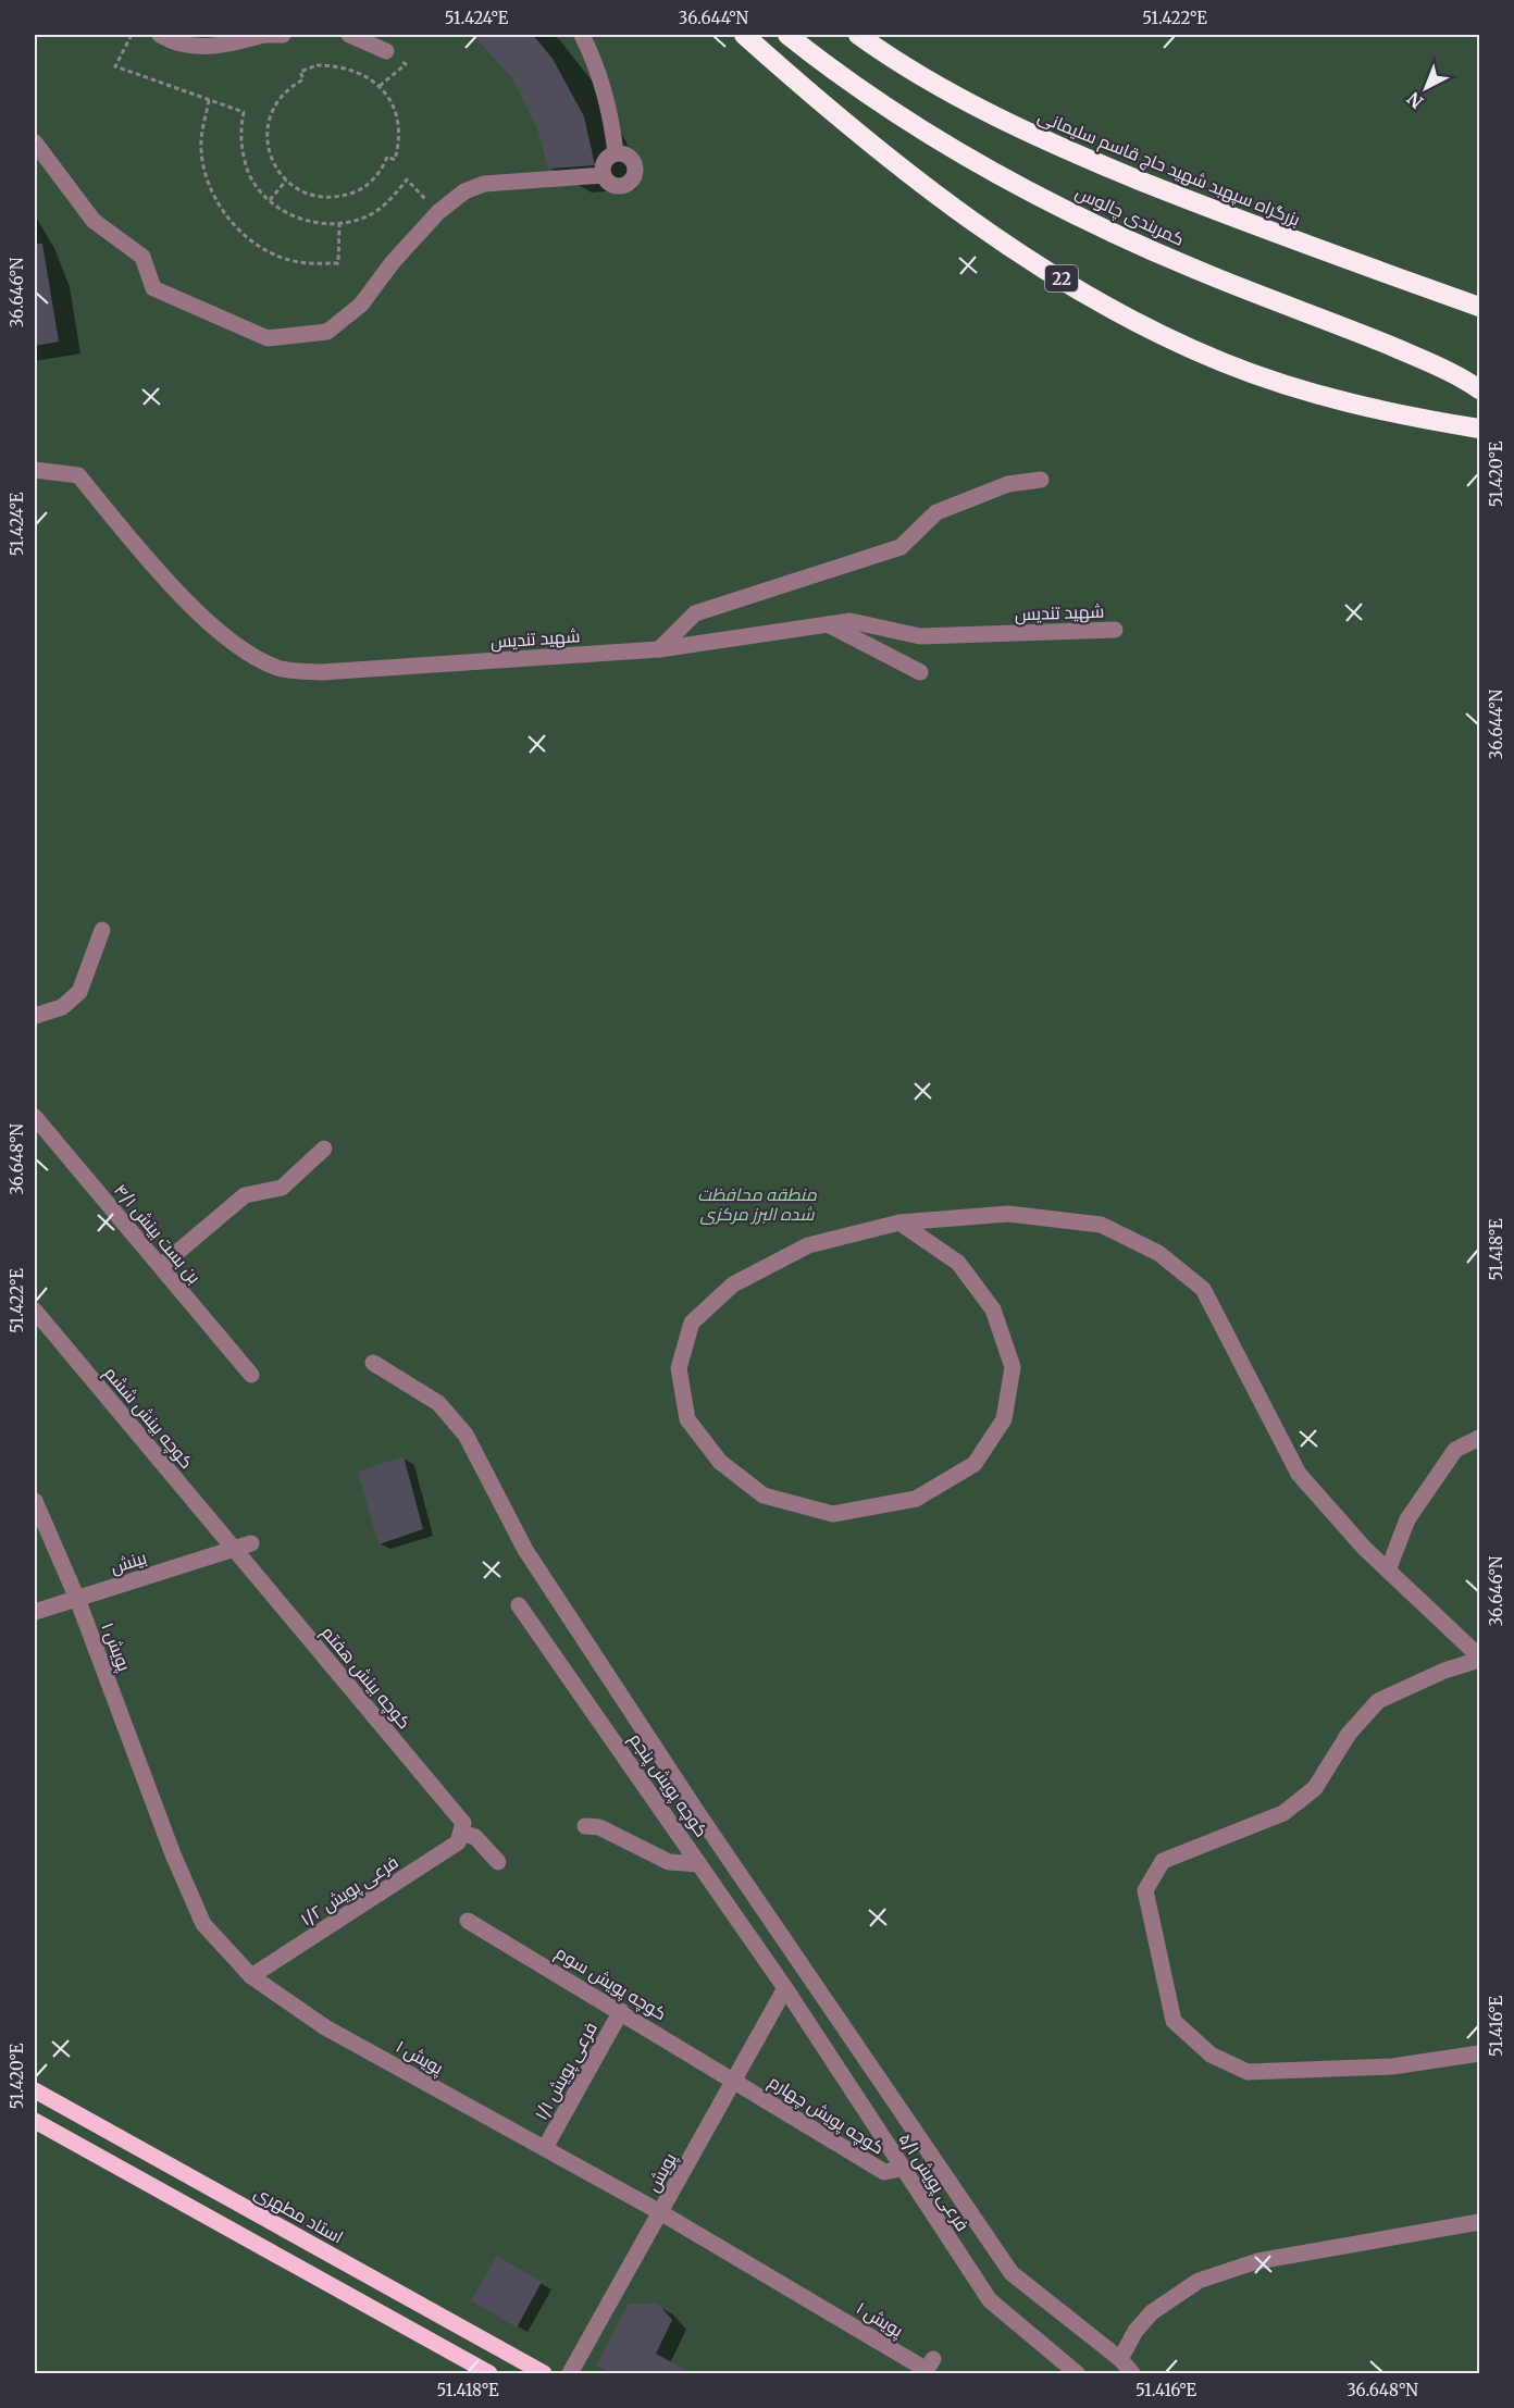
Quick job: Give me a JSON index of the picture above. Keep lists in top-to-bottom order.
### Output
{
  "streets": {
    "highway": ["بزرگراه سپهبد شهید حاج قاسم سلیمانی", "کمربندی چالوس", "22"],
    "main road": ["استاد مطهری"],
    "street": [
      "شهید تندیس",
      "بن بست بینش ۴/۱",
      "کوچه بینش ششم",
      "بینش",
      "پویش ۱",
      "کوچه بینش هفتم",
      "کوچه پویش پنجم",
      "فرعی پویش ۱/۲",
      "کوچه پویش سوم",
      "فرعی پویش ۱/۱",
      "کوچه پویش چهارم",
      "پویش",
      "فرعی پویش ۵/۱"
    ]
  },
  "crossings": [
    ["کوچه بینش ششم", "بینش"],
    ["کوچه بینش ششم", "کوچه بینش هفتم"],
    ["بینش", "پویش ۱"],
    ["بینش", "کوچه بینش هفتم"],
    ["پویش ۱", "فرعی پویش ۱/۲"],
    ["پویش ۱", "فرعی پویش ۱/۱"],
    ["پویش ۱", "پویش"],
    ["کوچه بینش هفتم", "فرعی پویش ۱/۲"],
    ["کوچه پویش پنجم", "پویش"],
    ["کوچه پویش پنجم", "فرعی پویش ۵/۱"],
    ["کوچه پویش سوم", "فرعی پویش ۱/۱"],
    ["کوچه پویش سوم", "کوچه پویش چهارم"],
    ["کوچه پویش سوم", "پویش"],
    ["کوچه پویش چهارم", "پویش"],
    ["کوچه پویش چهارم", "فرعی پویش ۵/۱"],
    ["پویش", "فرعی پویش ۵/۱"]
  ],
  "parks": ["منطقه محافظت شده البرز مرکزی"],
  "north": "bottom left",
  "coordinates": [
    "51.424°E",
    "36.644°N",
    "51.422°E",
    "36.646°N",
    "51.420°E",
    "36.648°N",
    "51.418°E",
    "51.416°E"
  ]
}
